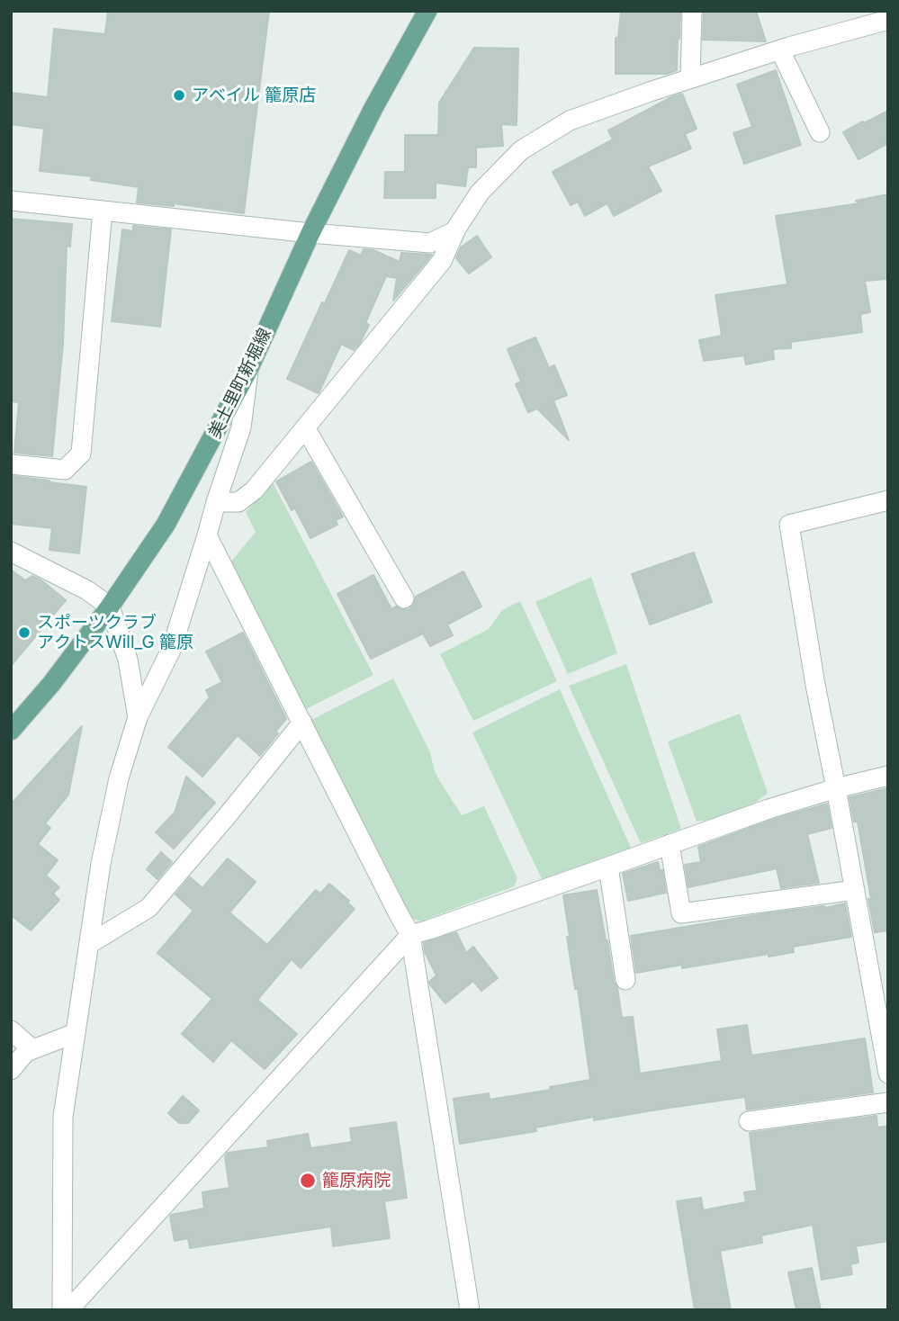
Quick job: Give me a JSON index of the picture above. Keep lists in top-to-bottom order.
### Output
{
  "streets": {
    "main road": ["美土里町新堀線"]
  },
  "places": ["アベイル 籠原店", "スポーツクラブ アクトスWill_G 籠原", "籠原病院"]
}
